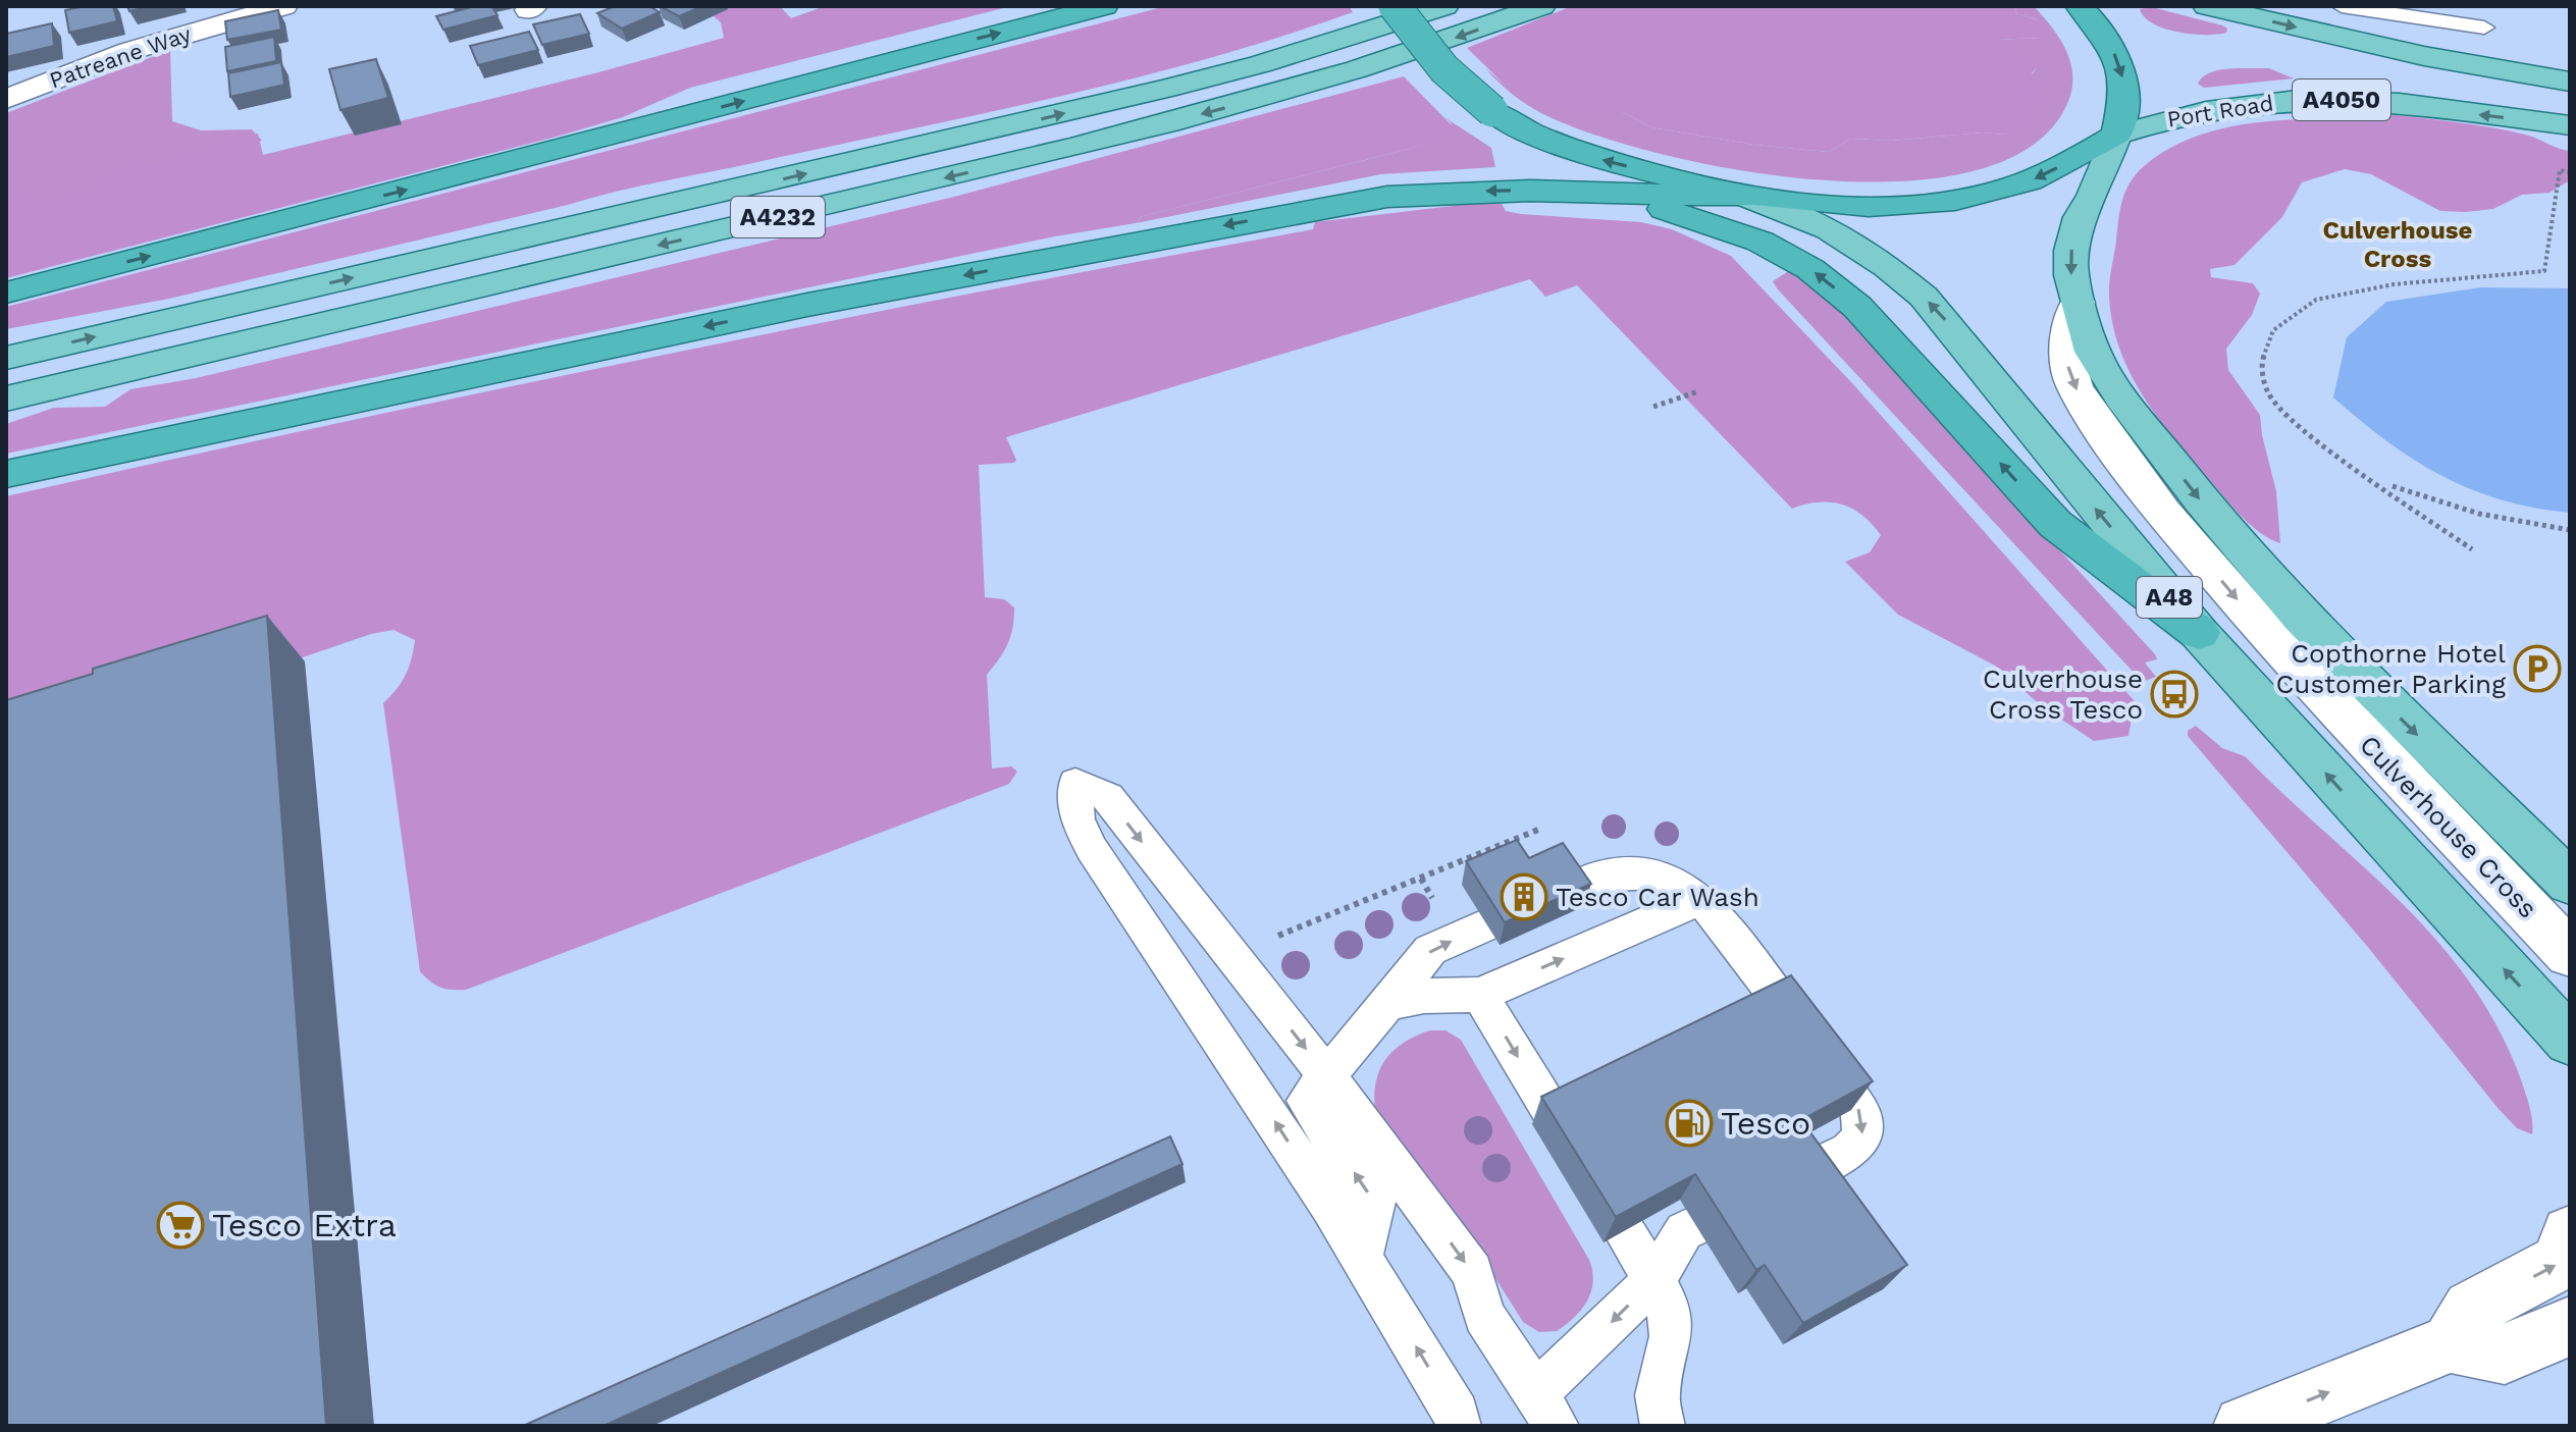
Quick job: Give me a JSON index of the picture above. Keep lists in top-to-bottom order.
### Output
{
  "streets": {
    "main road": [
      "A4050",
      "Port Road",
      "A4232",
      "A48"
    ],
    "street": ["Patreane Way", "Culverhouse Cross"]
  },
  "one_way": ["Culverhouse Cross"],
  "districts": ["Culverhouse Cross"],
  "places": {
    "parking": ["Copthorne Hotel Customer Parking"],
    "bus stop": ["Culverhouse Cross Tesco"],
    "building": ["Tesco Car Wash"],
    "fuel station": ["Tesco"],
    "supermarket": ["Tesco Extra"]
  }
}
